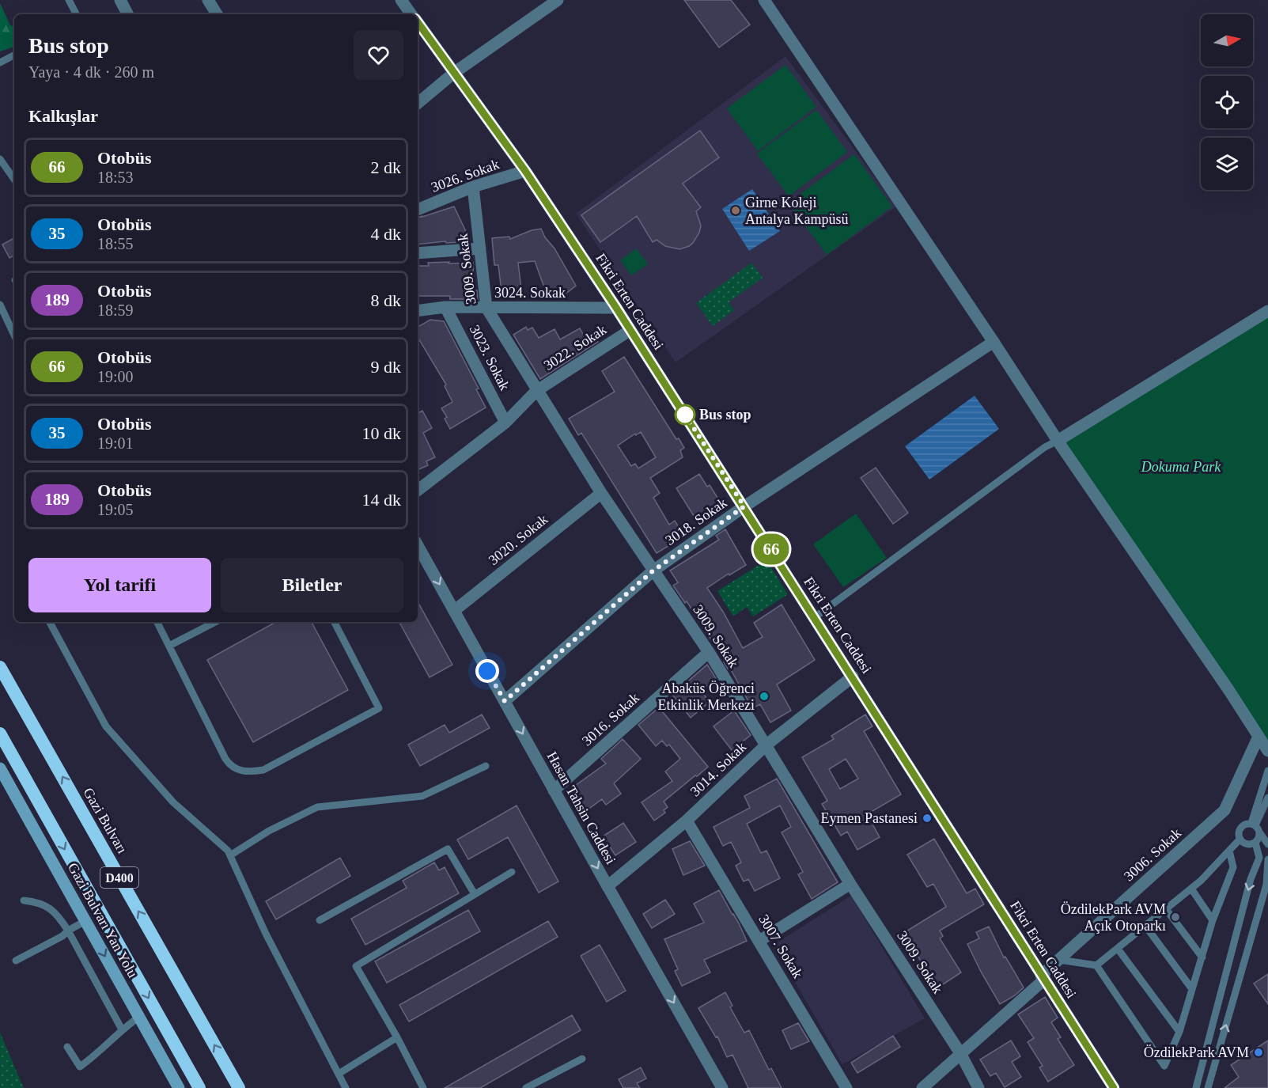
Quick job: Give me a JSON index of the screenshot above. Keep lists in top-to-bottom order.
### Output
{
  "streets": {
    "highway": ["Gazi Bulvarı", "D400"],
    "main road": ["Gazi Bulvarı Yan Yolu"],
    "street": [
      "3026. Sokak",
      "3009. Sokak",
      "3024. Sokak",
      "Fikri Erten Caddesi",
      "3022. Sokak",
      "3023. Sokak",
      "3018. Sokak",
      "3020. Sokak",
      "3016. Sokak",
      "3014. Sokak",
      "Hasan Tahsin Caddesi",
      "3006. Sokak",
      "3007. Sokak"
    ]
  },
  "crossings": [
    ["3026. Sokak", "3009. Sokak"],
    ["3026. Sokak", "Fikri Erten Caddesi"],
    ["3009. Sokak", "3024. Sokak"],
    ["3009. Sokak", "3022. Sokak"],
    ["3009. Sokak", "3018. Sokak"],
    ["3009. Sokak", "3020. Sokak"],
    ["3009. Sokak", "3016. Sokak"],
    ["3009. Sokak", "3014. Sokak"],
    ["3009. Sokak", "3006. Sokak"],
    ["3024. Sokak", "Fikri Erten Caddesi"],
    ["3024. Sokak", "3023. Sokak"],
    ["Fikri Erten Caddesi", "3022. Sokak"],
    ["Fikri Erten Caddesi", "3018. Sokak"],
    ["Fikri Erten Caddesi", "3014. Sokak"],
    ["Fikri Erten Caddesi", "3006. Sokak"],
    ["3022. Sokak", "3023. Sokak"],
    ["3018. Sokak", "Hasan Tahsin Caddesi"],
    ["3020. Sokak", "Hasan Tahsin Caddesi"],
    ["3016. Sokak", "Hasan Tahsin Caddesi"],
    ["3014. Sokak", "Hasan Tahsin Caddesi"],
    ["3014. Sokak", "3007. Sokak"]
  ],
  "one_way": ["Hasan Tahsin Caddesi"],
  "parks": ["Dokuma Park"],
  "places": [
    "Girne Koleji Antalya Kampüsü",
    "Bus stop",
    "Abaküs Öğrenci Etkinlik Merkezi",
    "Eymen Pastanesi",
    "ÖzdilekPark AVM Açık Otoparkı",
    "ÖzdilekPark AVM"
  ],
  "lines": ["bus line 66"],
  "north": "right",
  "page": {
    "on_map": "66",
    "heading": [
      ["Bus stop", "Yaya · 4 dk · 260 m"],
      "Kalkışlar"
    ],
    "list": [
      {
        "mark": "66",
        "name": "Otobüs",
        "note": "18:53",
        "value": "2 dk"
      },
      {
        "mark": "35",
        "name": "Otobüs",
        "note": "18:55",
        "value": "4 dk"
      },
      {
        "mark": "189",
        "name": "Otobüs",
        "note": "18:59",
        "value": "8 dk"
      },
      {
        "mark": "66",
        "name": "Otobüs",
        "note": "19:00",
        "value": "9 dk"
      },
      {
        "mark": "35",
        "name": "Otobüs",
        "note": "19:01",
        "value": "10 dk"
      },
      {
        "mark": "189",
        "name": "Otobüs",
        "note": "19:05",
        "value": "14 dk"
      }
    ],
    "buttons": ["Yol tarifi", "Biletler"]
  }
}
